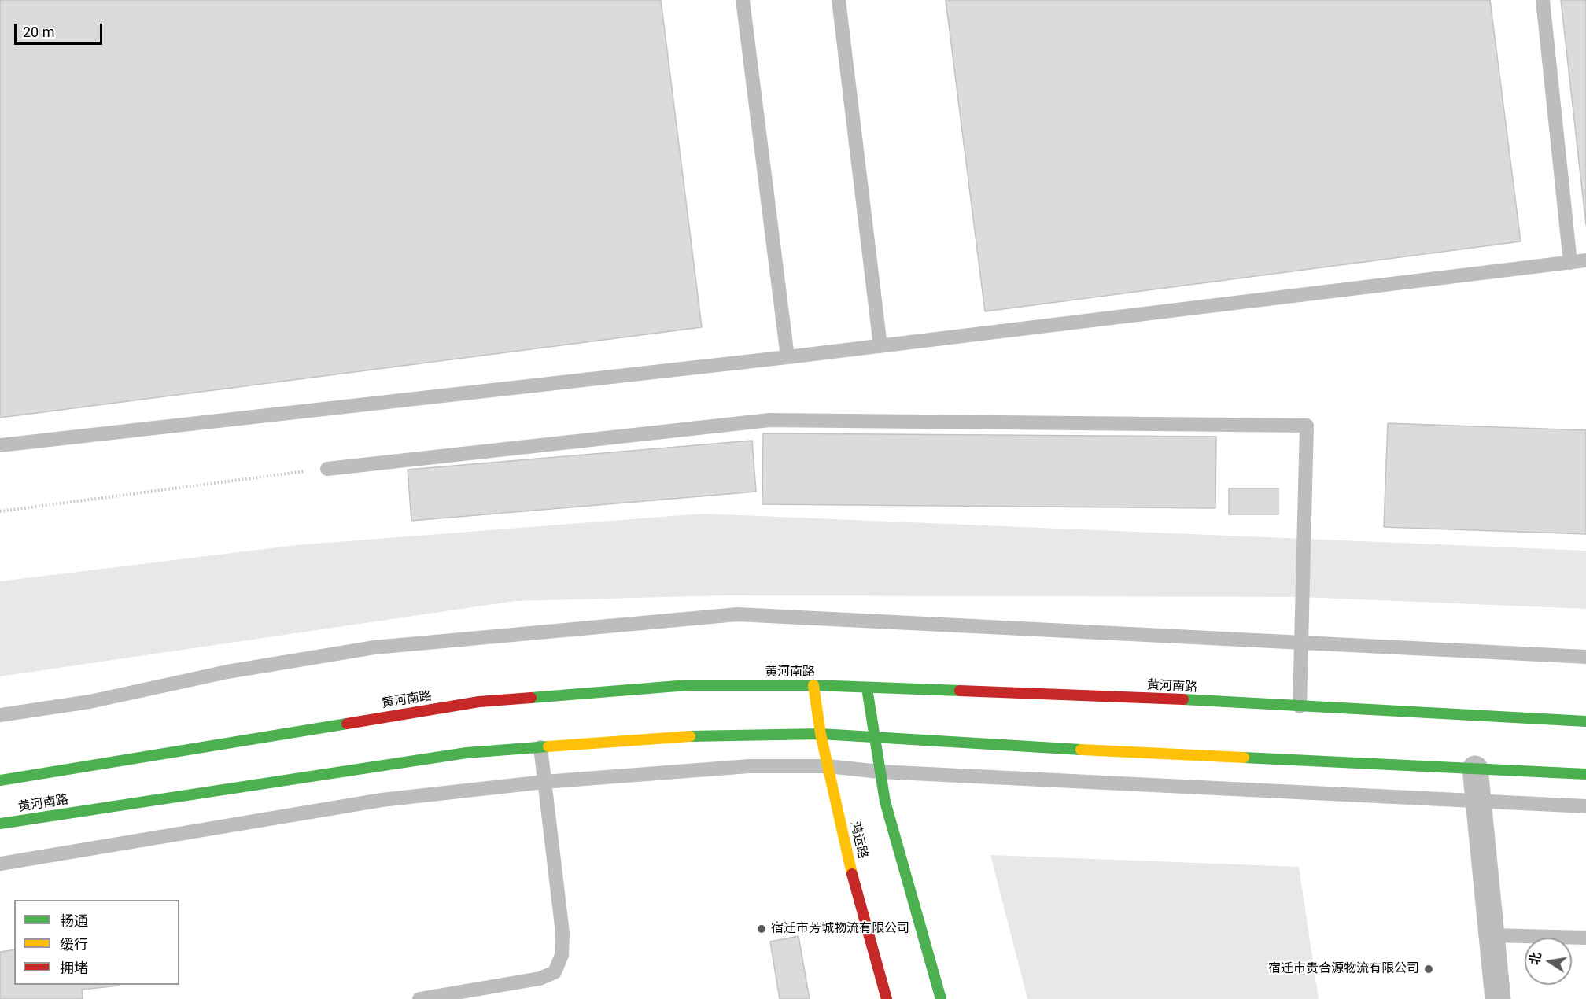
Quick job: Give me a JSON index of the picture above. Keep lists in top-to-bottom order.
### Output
{
  "streets": {
    "main road": ["黄河南路", "鸿运路"]
  },
  "crossings": [
    ["黄河南路", "鸿运路"]
  ],
  "places": ["宿迁市芳城物流有限公司", "宿迁市贵合源物流有限公司"],
  "legend": ["畅通", "缓行", "拥堵"],
  "scale_bar": "20 m",
  "north": "left"
}
